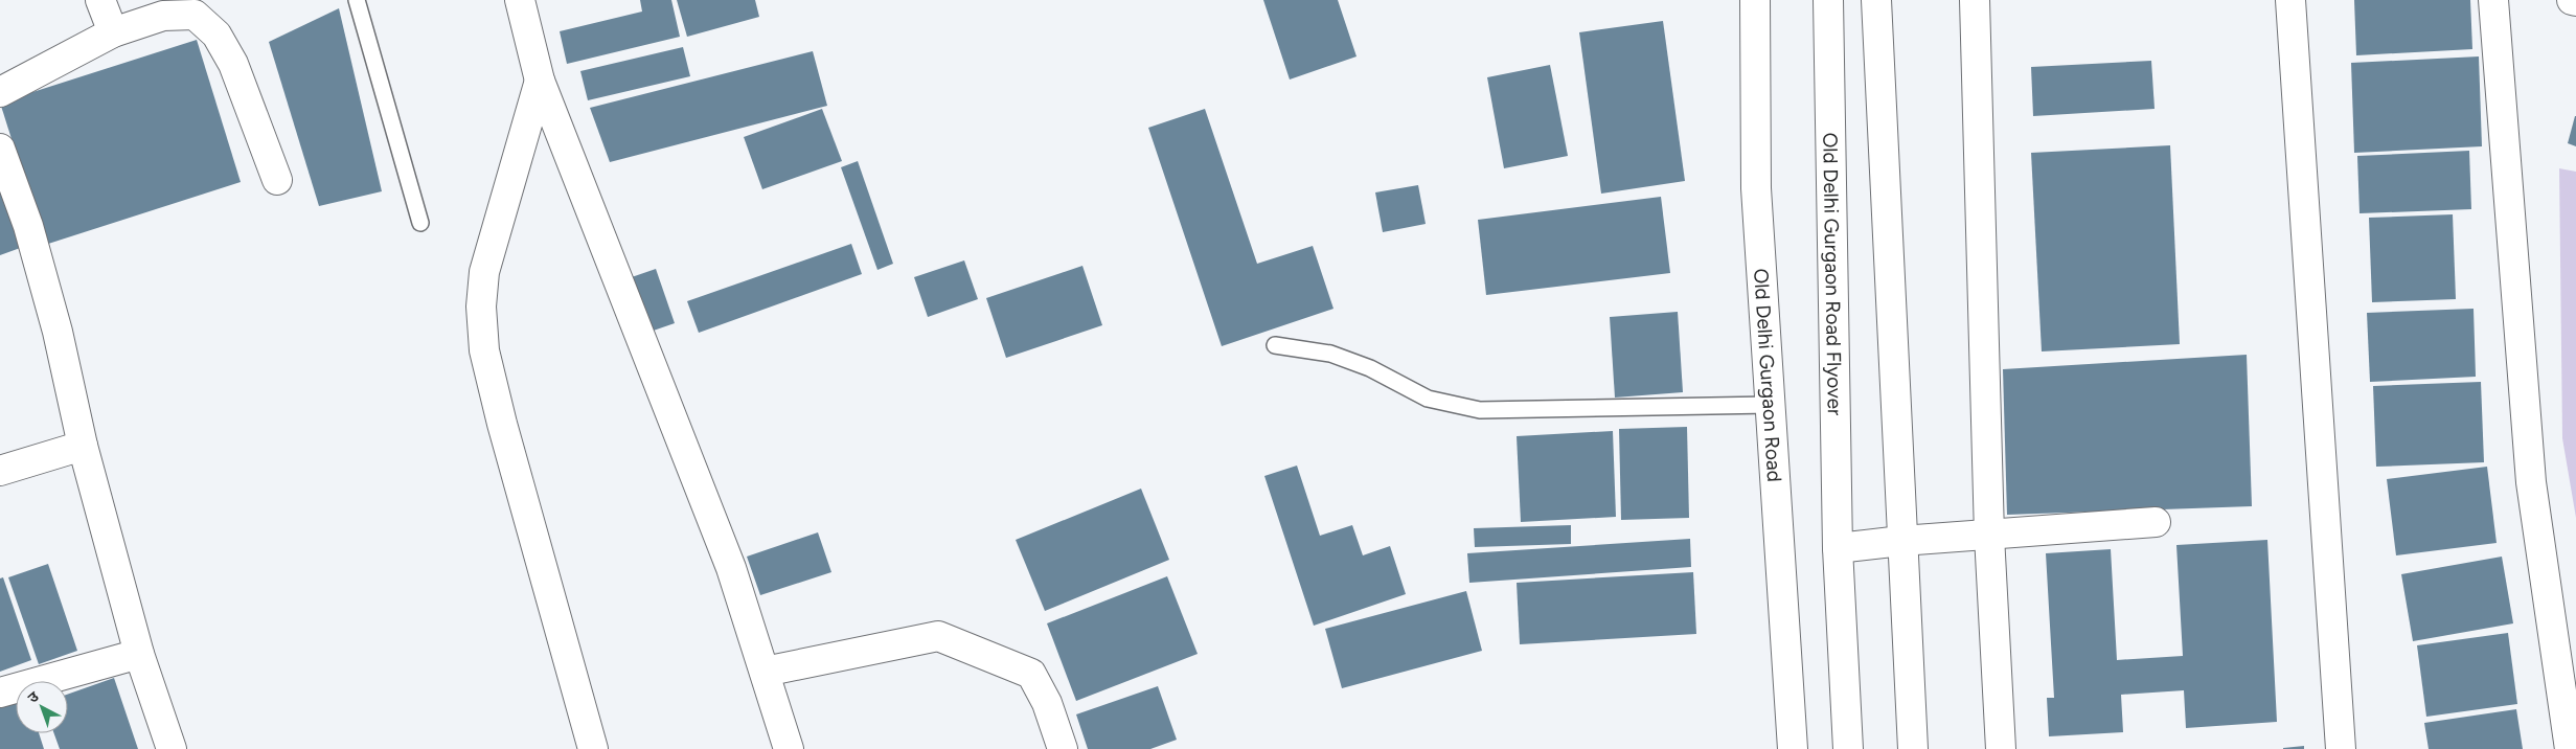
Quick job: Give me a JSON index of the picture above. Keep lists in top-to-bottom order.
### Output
{
  "streets": {
    "street": ["Old Delhi Gurgaon Road Flyover", "Old Delhi Gurgaon Road"]
  },
  "north": "top left"
}
